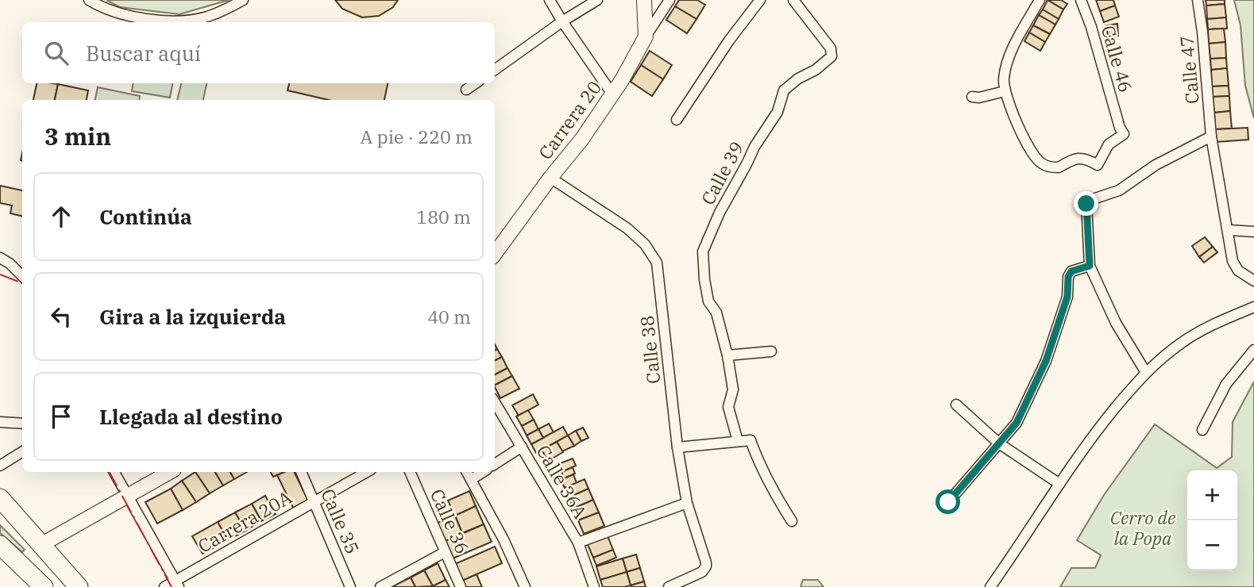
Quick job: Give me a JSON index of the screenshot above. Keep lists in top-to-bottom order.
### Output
{
  "streets": {
    "street": [
      "Calle 46",
      "Calle 47",
      "Carrera 20",
      "Calle 39",
      "Calle 38",
      "Calle 36A",
      "Carrera 20A",
      "Calle 35",
      "Calle 36"
    ]
  },
  "crossings": [
    ["Carrera 20", "Calle 38"],
    ["Carrera 20A", "Calle 35"]
  ],
  "parks": ["Cerro de la Popa"],
  "page": {
    "search": "Buscar aquí",
    "heading": ["3 min", "A pie · 220 m"],
    "list": [
      ["Continúa", "180 m"],
      ["Gira a la izquierda", "40 m"],
      "Llegada al destino"
    ],
    "map_buttons": ["+", "−"]
  }
}
